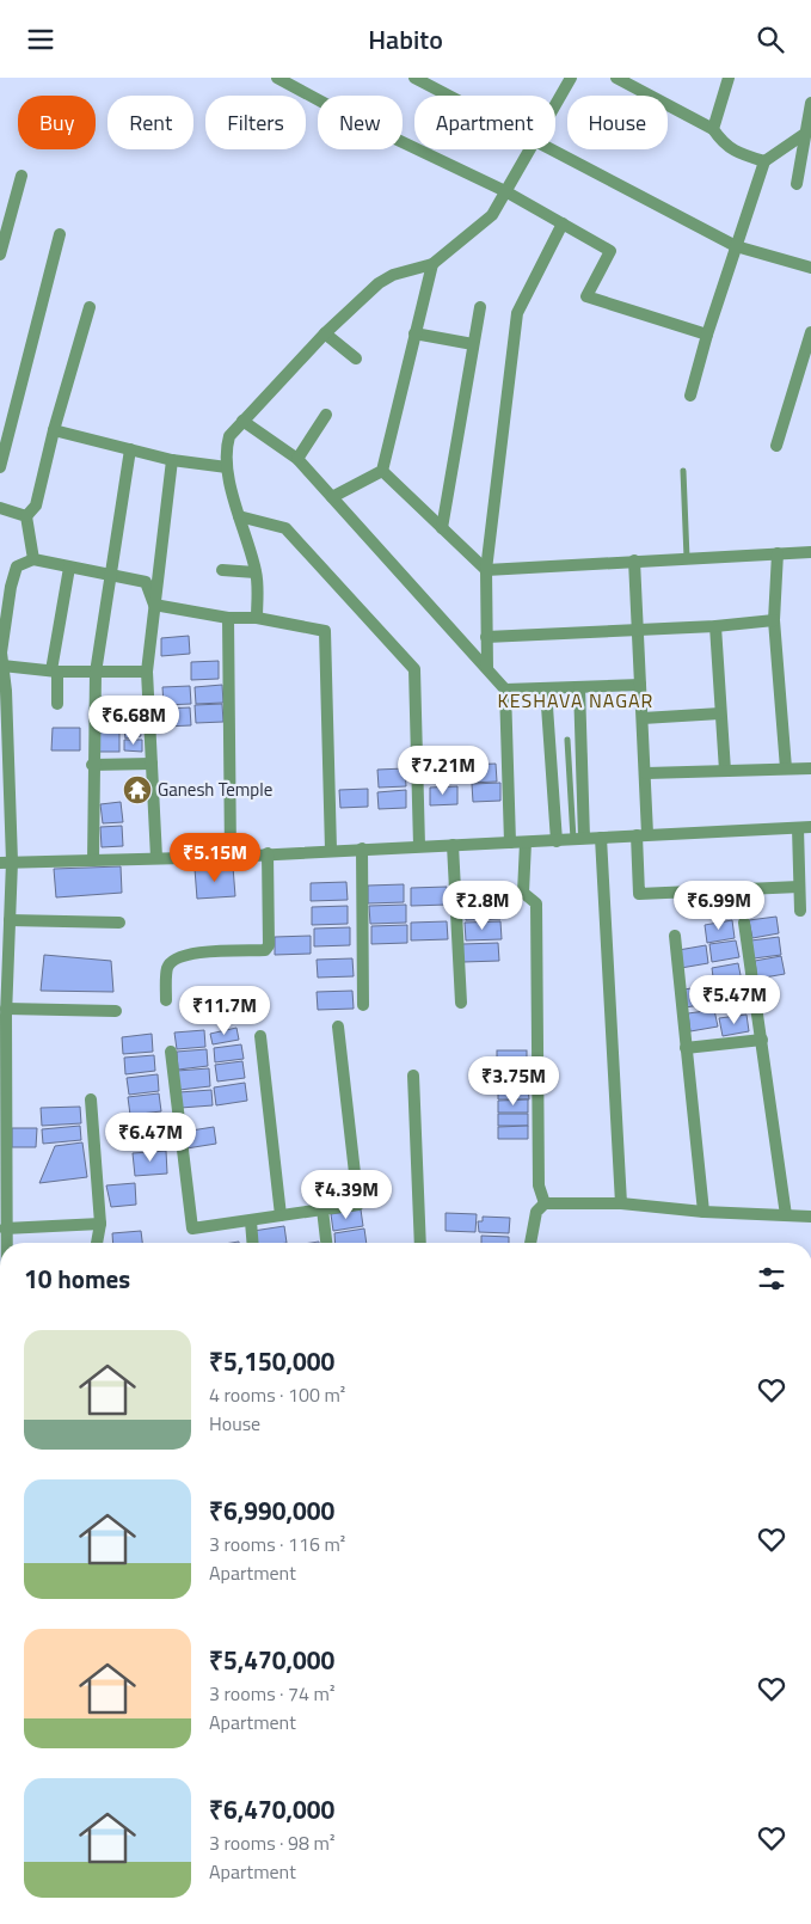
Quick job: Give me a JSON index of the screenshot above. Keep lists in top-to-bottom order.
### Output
{
  "districts": ["KESHAVA NAGAR"],
  "places": {
    "temple": ["Ganesh Temple"]
  },
  "page": {
    "header": "Habito",
    "chip": [
      "Buy",
      "Rent",
      "Filters",
      "New",
      "Apartment",
      "House"
    ],
    "price": [
      "₹6.68M",
      "₹7.21M",
      "₹5.15M",
      "₹2.8M",
      "₹6.99M",
      "₹5.47M",
      "₹11.7M",
      "₹3.75M",
      "₹6.47M",
      "₹4.39M"
    ],
    "heading": "10 homes",
    "list": [
      {
        "name": "₹5,150,000",
        "note": "4 rooms · 100 m² · House"
      },
      {
        "name": "₹6,990,000",
        "note": "3 rooms · 116 m² · Apartment"
      },
      {
        "name": "₹5,470,000",
        "note": "3 rooms · 74 m² · Apartment"
      },
      {
        "name": "₹6,470,000",
        "note": "3 rooms · 98 m² · Apartment"
      }
    ]
  }
}
